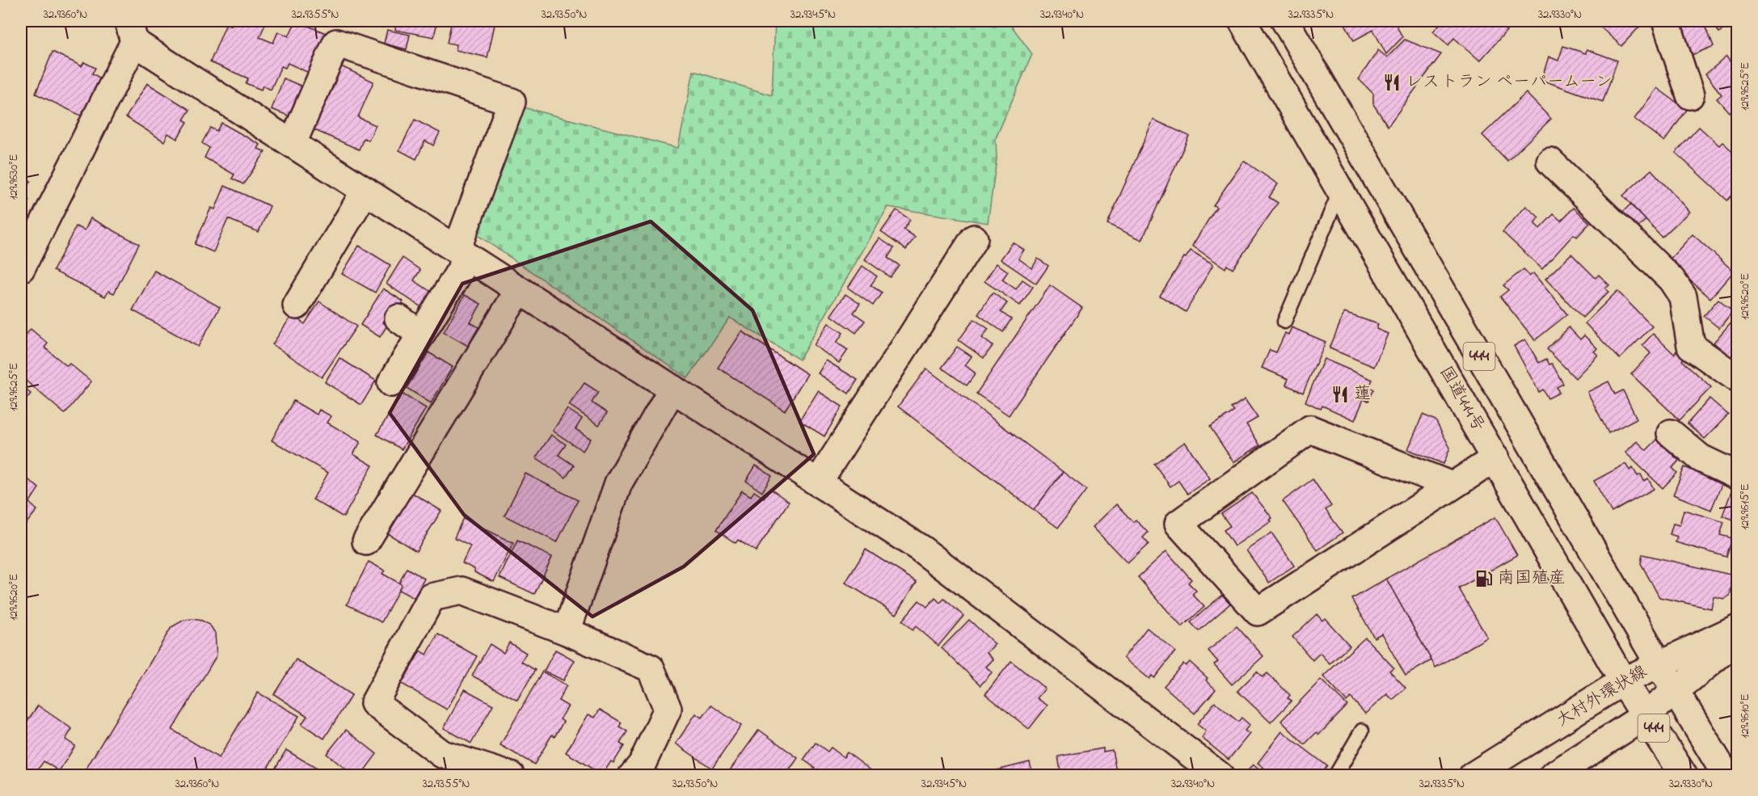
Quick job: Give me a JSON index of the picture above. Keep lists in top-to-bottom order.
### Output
{
  "streets": {
    "main road": ["444", "国道444号", "大村外環状線"]
  },
  "crossings": [
    ["444", "大村外環状線"],
    ["国道444号", "大村外環状線"]
  ],
  "places": {
    "restaurant": ["レストラン ペーパームーン", "蓮"],
    "fuel station": ["南国殖産"]
  },
  "coordinates": [
    "32.9360°N",
    "32.9355°N",
    "32.9350°N",
    "32.9345°N",
    "32.9340°N",
    "32.9335°N",
    "32.9330°N",
    "129.9625°E",
    "129.9630°E",
    "129.9620°E",
    "129.9615°E",
    "129.9610°E"
  ]
}
